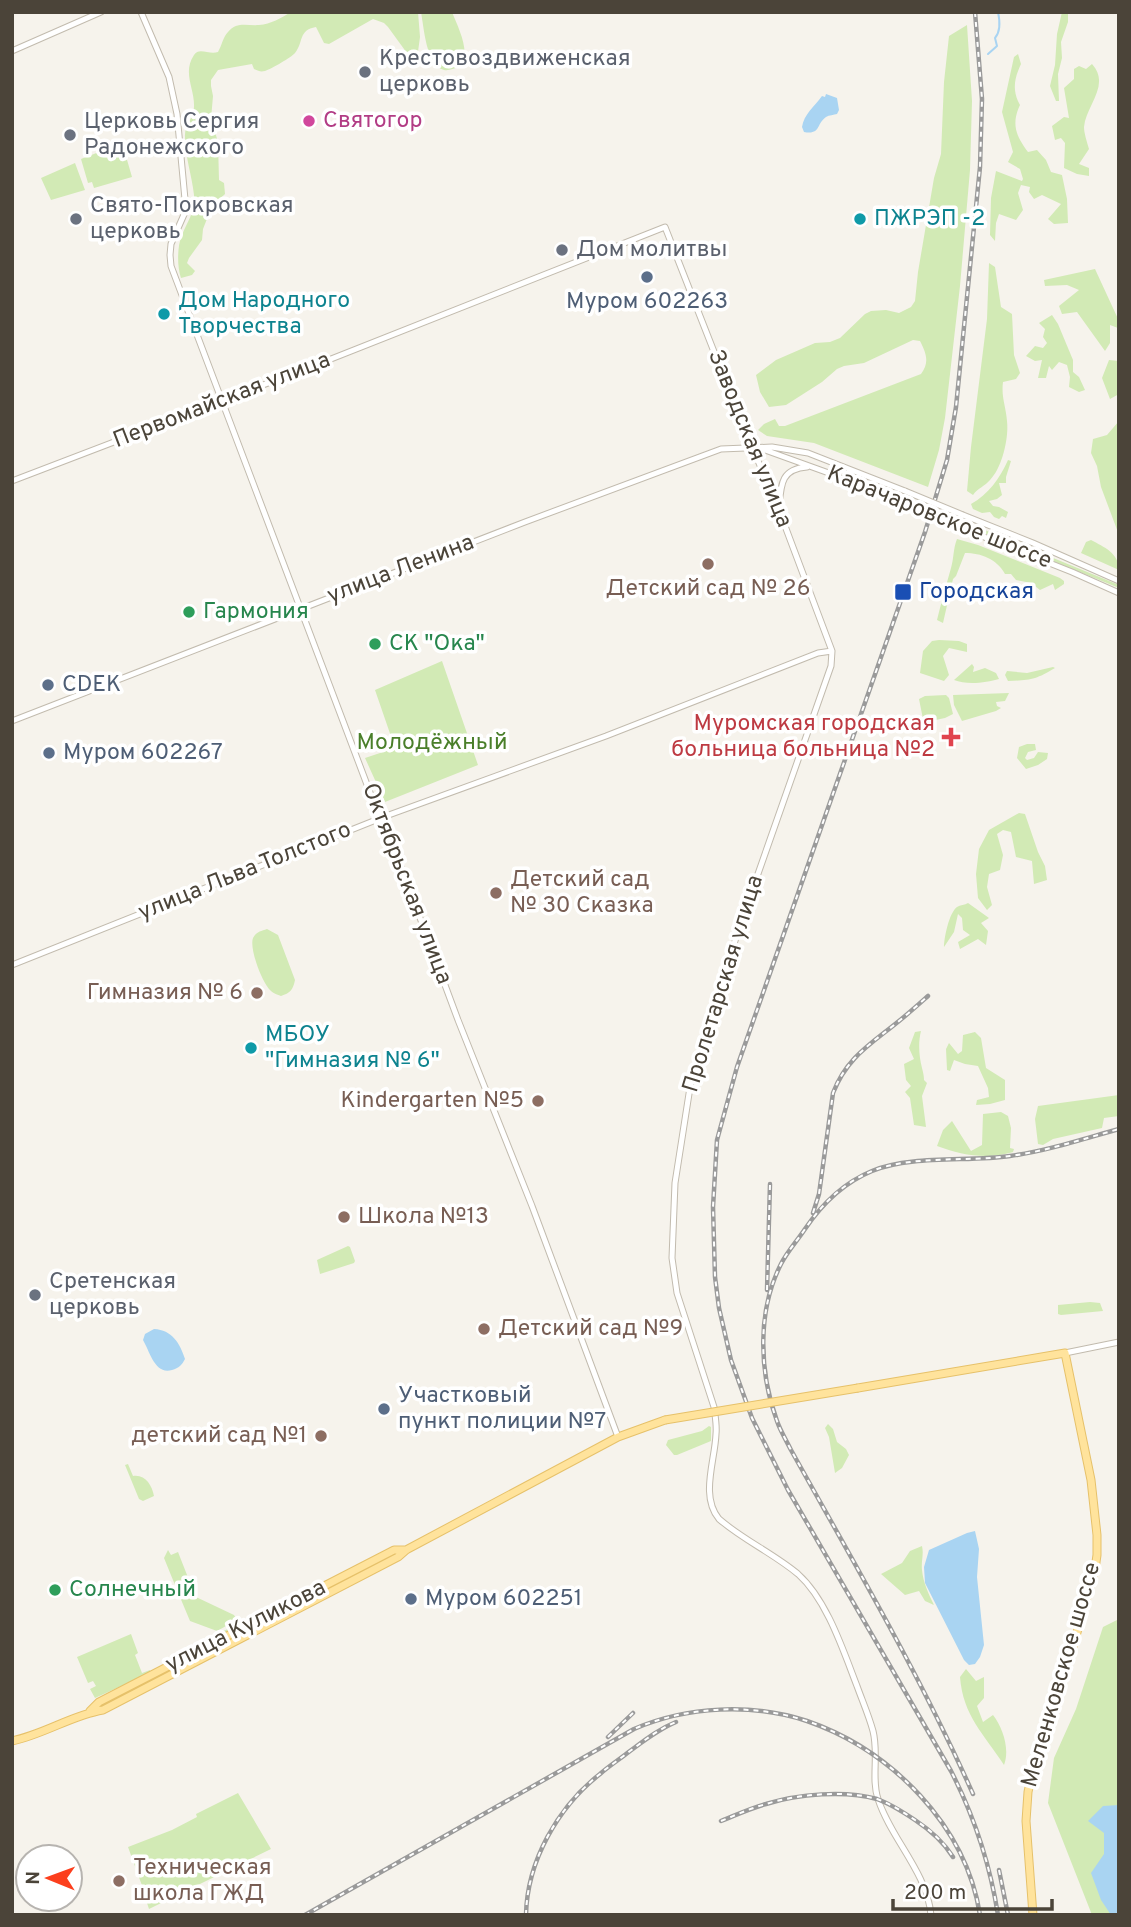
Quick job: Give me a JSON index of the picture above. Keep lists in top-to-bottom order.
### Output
{
  "streets": {
    "main road": ["улица Куликова", "Меленковское шоссе"],
    "street": [
      "Первомайская улица",
      "Заводская улица",
      "Карачаровское шоссе",
      "улица Ленина",
      "улица Льва Толстого",
      "Октябрьская улица",
      "Пролетарская улица"
    ]
  },
  "crossings": [
    ["Первомайская улица", "Заводская улица"],
    ["Первомайская улица", "Октябрьская улица"],
    ["Заводская улица", "Карачаровское шоссе"],
    ["Заводская улица", "улица Ленина"],
    ["Заводская улица", "улица Льва Толстого"],
    ["Заводская улица", "Пролетарская улица"],
    ["Карачаровское шоссе", "улица Ленина"],
    ["улица Ленина", "Октябрьская улица"],
    ["улица Льва Толстого", "Октябрьская улица"],
    ["улица Льва Толстого", "Пролетарская улица"],
    ["Октябрьская улица", "улица Куликова"],
    ["улица Куликова", "Меленковское шоссе"]
  ],
  "parks": ["Молодёжный"],
  "places": {
    "other": [
      "Крестовоздвиженская церковь",
      "Святогор",
      "Церковь Сергия Радонежского",
      "Свято-Покровская церковь",
      "ПЖРЭП -2",
      "Дом молитвы",
      "Муром 602263",
      "Дом Народного Творчества",
      "Детский сад № 26",
      "Гармония",
      "СК \"Ока\"",
      "CDEK",
      "Муром 602267",
      "Детский сад № 30 Сказка",
      "Гимназия № 6",
      "МБОУ \"Гимназия № 6\"",
      "Kindergarten №5",
      "Школа №13",
      "Сретенская церковь",
      "Детский сад №9",
      "Участковый пункт полиции №7",
      "детский сад №1",
      "Солнечный",
      "Муром 602251",
      "Техническая школа ГЖД"
    ],
    "transit": ["Городская"],
    "health": ["Муромская городская больница больница №2"]
  },
  "scale_bar": "200 m",
  "north": "left"
}
